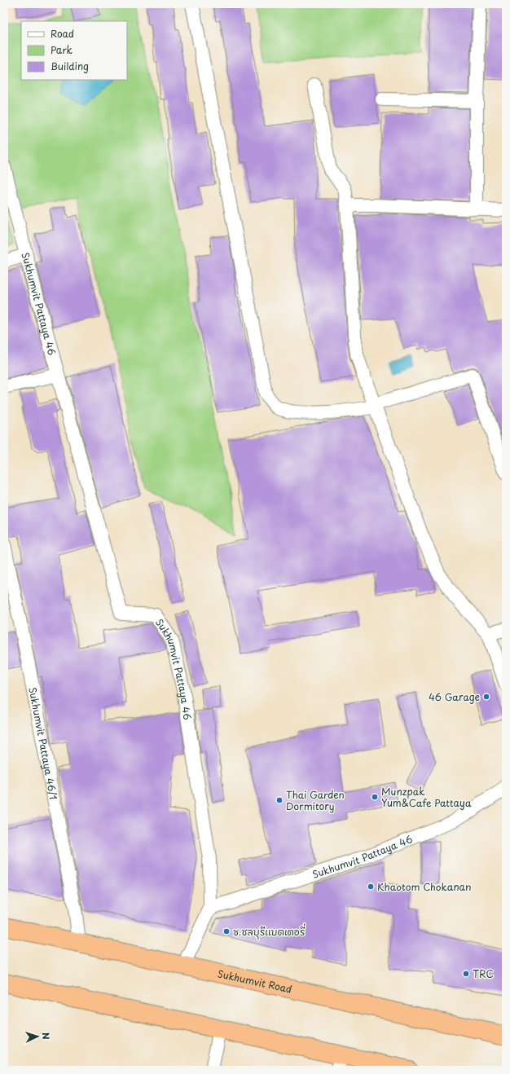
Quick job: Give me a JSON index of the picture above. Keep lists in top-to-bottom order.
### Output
{
  "streets": {
    "highway": ["Sukhumvit Road"],
    "street": ["Sukhumvit Pattaya 46", "Sukhumvit Pattaya 46/1"]
  },
  "crossings": [
    ["Sukhumvit Pattaya 46", "Sukhumvit Road"],
    ["Sukhumvit Pattaya 46/1", "Sukhumvit Road"]
  ],
  "places": [
    "46 Garage",
    "Munzpak Yum&Cafe Pattaya",
    "Thai Garden Dormitory",
    "Khaotom Chokanan",
    "ช.ชลบุรีแบตเตอรี่",
    "TRC"
  ],
  "legend": ["Road", "Park", "Building"],
  "north": "right"
}
